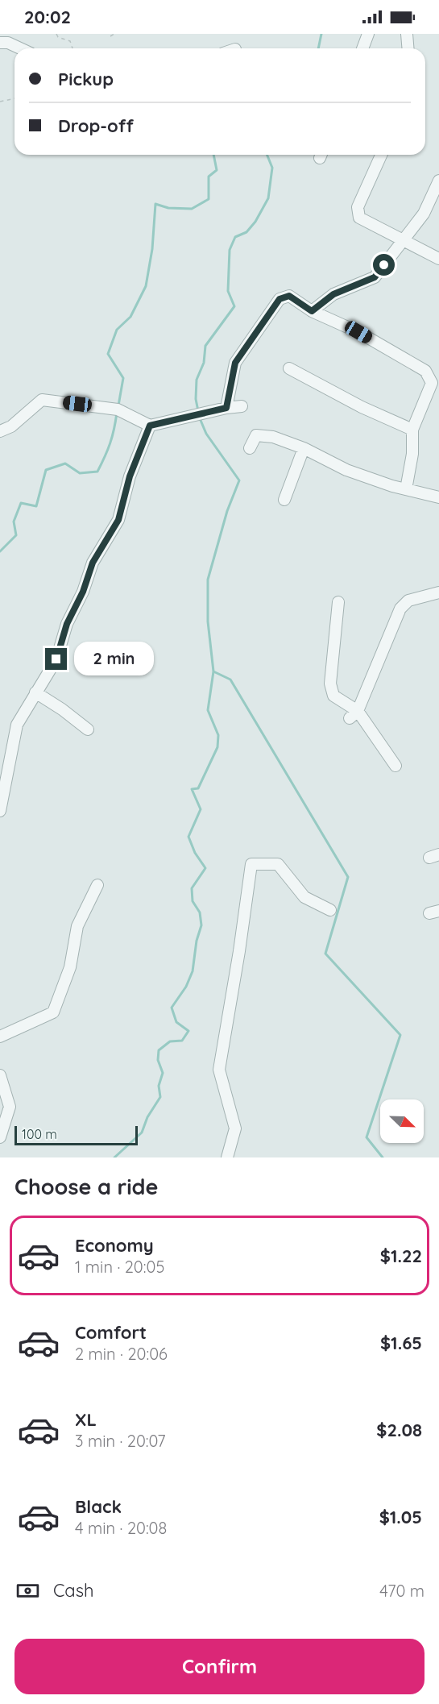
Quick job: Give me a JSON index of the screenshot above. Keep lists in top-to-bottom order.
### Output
{
  "scale_bar": "100 m",
  "north": "bottom right",
  "page": {
    "status": "20:02",
    "banner": ["Pickup", "Drop-off"],
    "bubble": "2 min",
    "scale": "100 m",
    "heading": "Choose a ride",
    "list": [
      {
        "name": "Economy",
        "note": "1 min · 20:05",
        "value": "$1.22"
      },
      {
        "name": "Comfort",
        "note": "2 min · 20:06",
        "value": "$1.65"
      },
      {
        "name": "XL",
        "note": "3 min · 20:07",
        "value": "$2.08"
      },
      {
        "name": "Black",
        "note": "4 min · 20:08",
        "value": "$1.05"
      }
    ],
    "pay": ["Cash", "470 m"],
    "buttons": "Confirm"
  }
}
